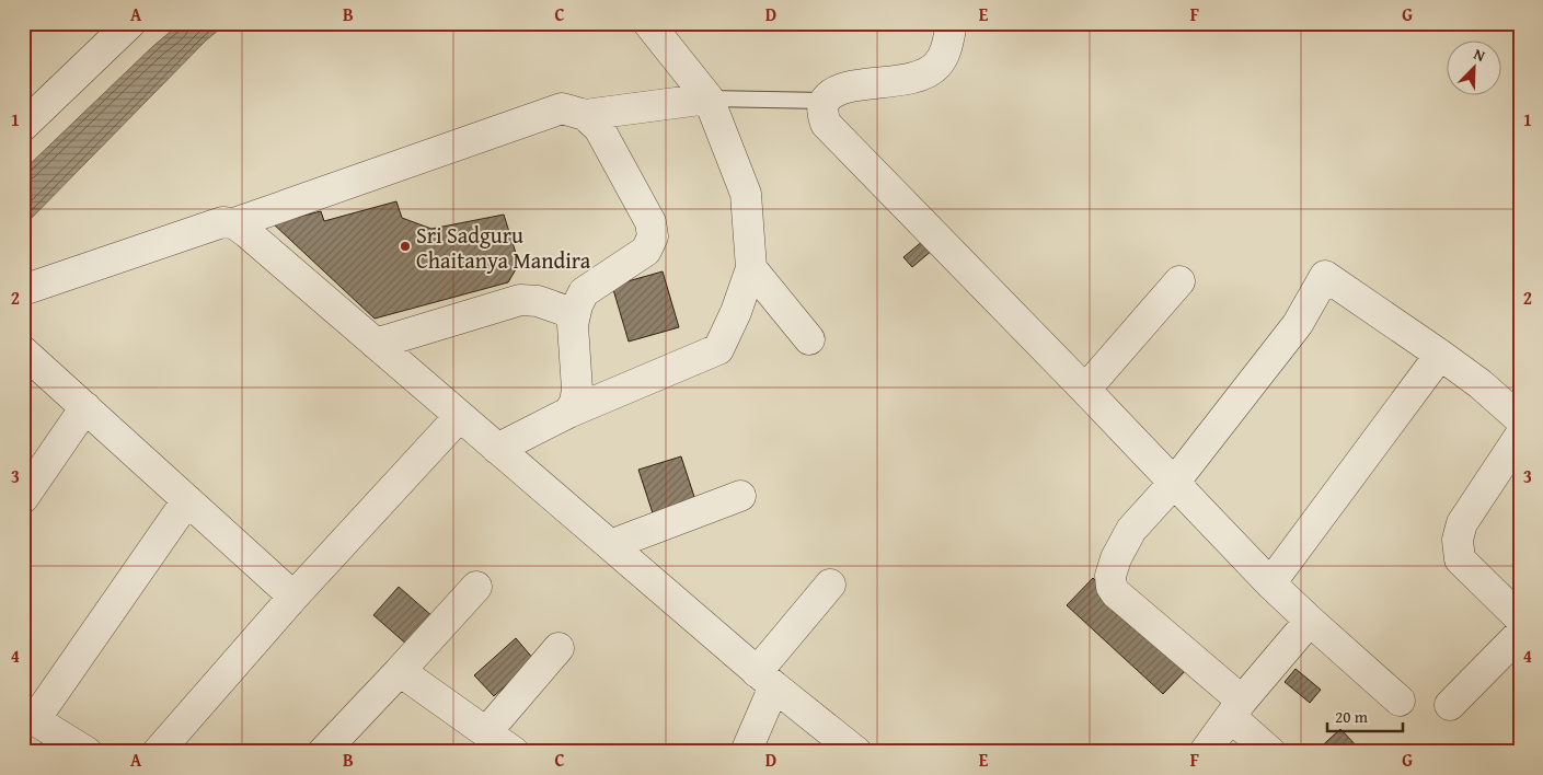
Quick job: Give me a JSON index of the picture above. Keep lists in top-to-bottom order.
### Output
{
  "places": ["Sri Sadguru Chaitanya Mandira"],
  "scale_bar": "20 m",
  "north": "top right",
  "grid": {
    "columns": [
      "A",
      "B",
      "C",
      "D",
      "E",
      "F",
      "G"
    ],
    "rows": [
      "1",
      "2",
      "3",
      "4"
    ]
  }
}
